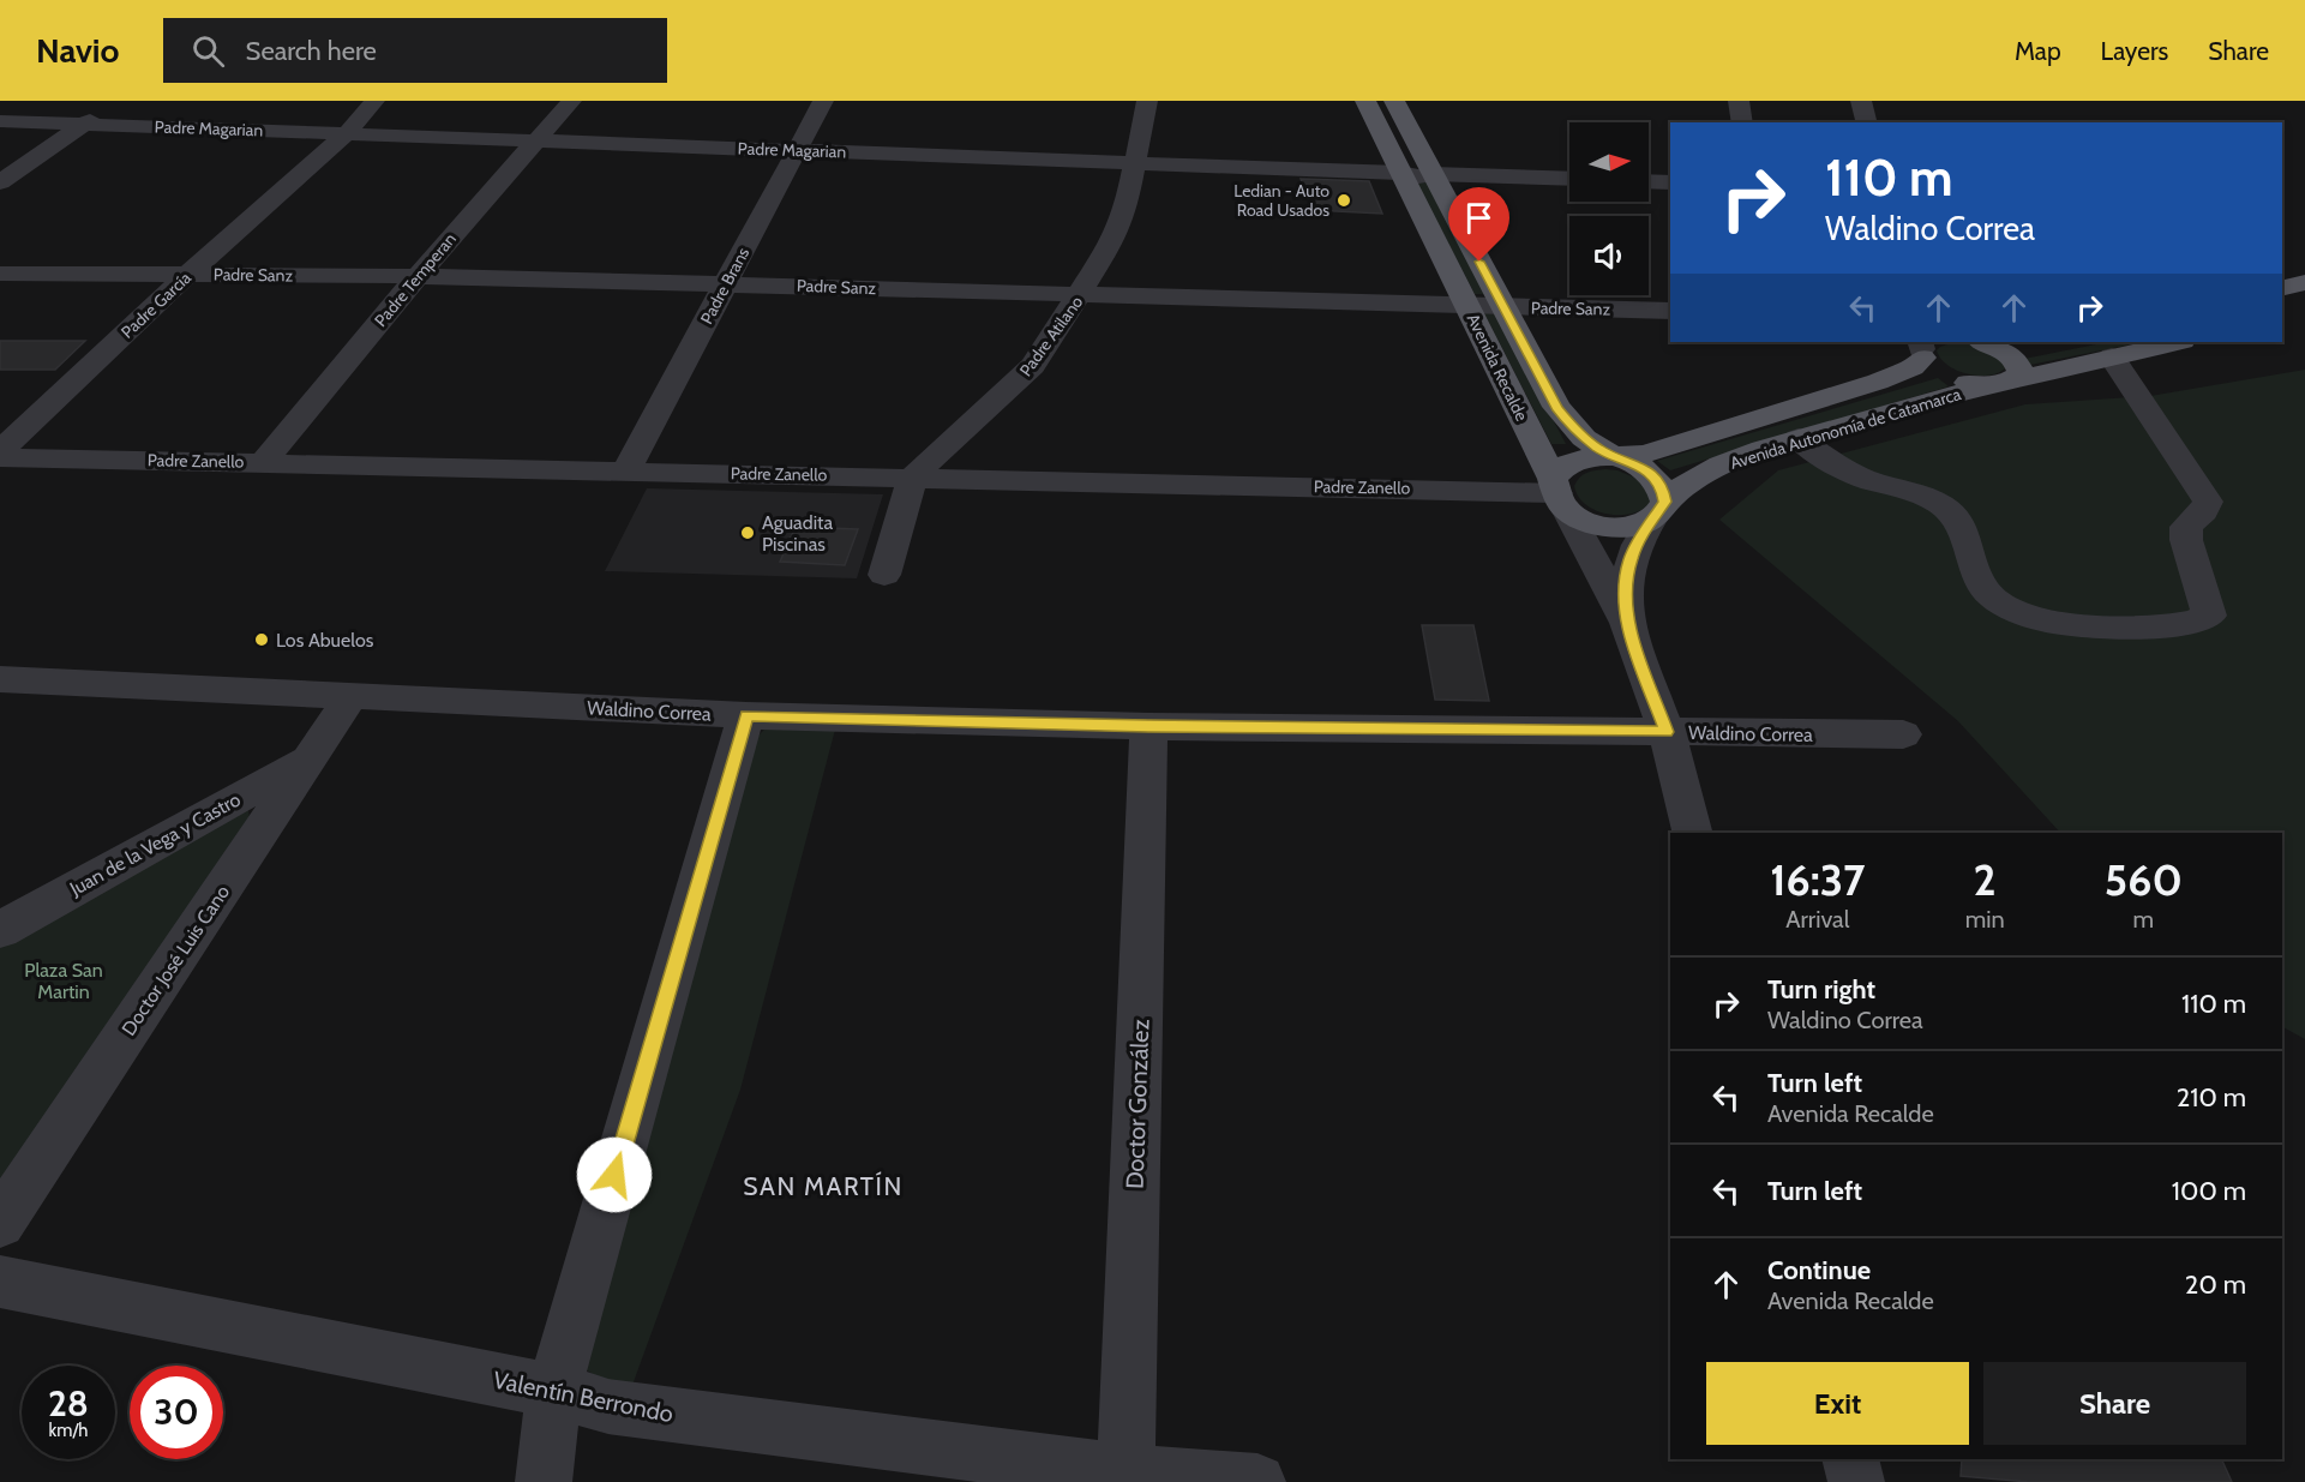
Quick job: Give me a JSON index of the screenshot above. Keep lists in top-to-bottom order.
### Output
{
  "streets": {
    "main road": ["Avenida Recalde", "Avenida Autonomía de Catamarca"],
    "street": [
      "Padre Magarian",
      "Padre Sanz",
      "Padre Temperan",
      "Padre Brans",
      "Padre García",
      "Padre Atilano",
      "Padre Zanello",
      "Waldino Correa",
      "Juan de la Vega y Castro",
      "Doctor José Luis Cano",
      "Doctor González",
      "Valentín Berrondo"
    ]
  },
  "crossings": [
    ["Padre Magarian", "Padre Temperan"],
    ["Padre Magarian", "Padre Brans"],
    ["Padre Magarian", "Padre García"],
    ["Padre Magarian", "Padre Atilano"],
    ["Padre Magarian", "Avenida Recalde"],
    ["Padre Sanz", "Padre Temperan"],
    ["Padre Sanz", "Padre Brans"],
    ["Padre Sanz", "Padre García"],
    ["Padre Sanz", "Padre Atilano"],
    ["Padre Sanz", "Avenida Recalde"],
    ["Padre Temperan", "Padre Zanello"],
    ["Padre Brans", "Padre Zanello"],
    ["Padre Atilano", "Padre Zanello"],
    ["Avenida Recalde", "Avenida Autonomía de Catamarca"],
    ["Avenida Recalde", "Padre Zanello"],
    ["Avenida Recalde", "Waldino Correa"],
    ["Avenida Autonomía de Catamarca", "Padre Zanello"],
    ["Waldino Correa", "Doctor José Luis Cano"],
    ["Waldino Correa", "Doctor González"],
    ["Juan de la Vega y Castro", "Doctor José Luis Cano"],
    ["Doctor González", "Valentín Berrondo"]
  ],
  "districts": ["SAN MARTÍN"],
  "parks": ["Plaza San Martin"],
  "places": ["Ledian - Auto Road Usados", "Aguadita Piscinas", "Los Abuelos"],
  "north": "right",
  "page": {
    "header": "Navio",
    "search": "Search here",
    "nav": ["Map", "Layers", "Share"],
    "turn": ["110 m", "Waldino Correa"],
    "eta": [
      "16:37",
      "Arrival",
      "2",
      "min",
      "560",
      "m"
    ],
    "list": [
      {
        "name": "Turn right",
        "note": "Waldino Correa",
        "value": "110 m"
      },
      {
        "name": "Turn left",
        "note": "Avenida Recalde",
        "value": "210 m"
      },
      {
        "name": "Turn left",
        "value": "100 m"
      },
      {
        "name": "Continue",
        "note": "Avenida Recalde",
        "value": "20 m"
      }
    ],
    "buttons": ["Exit", "Share"],
    "speed": "28 km/h",
    "limit": "30"
  }
}
